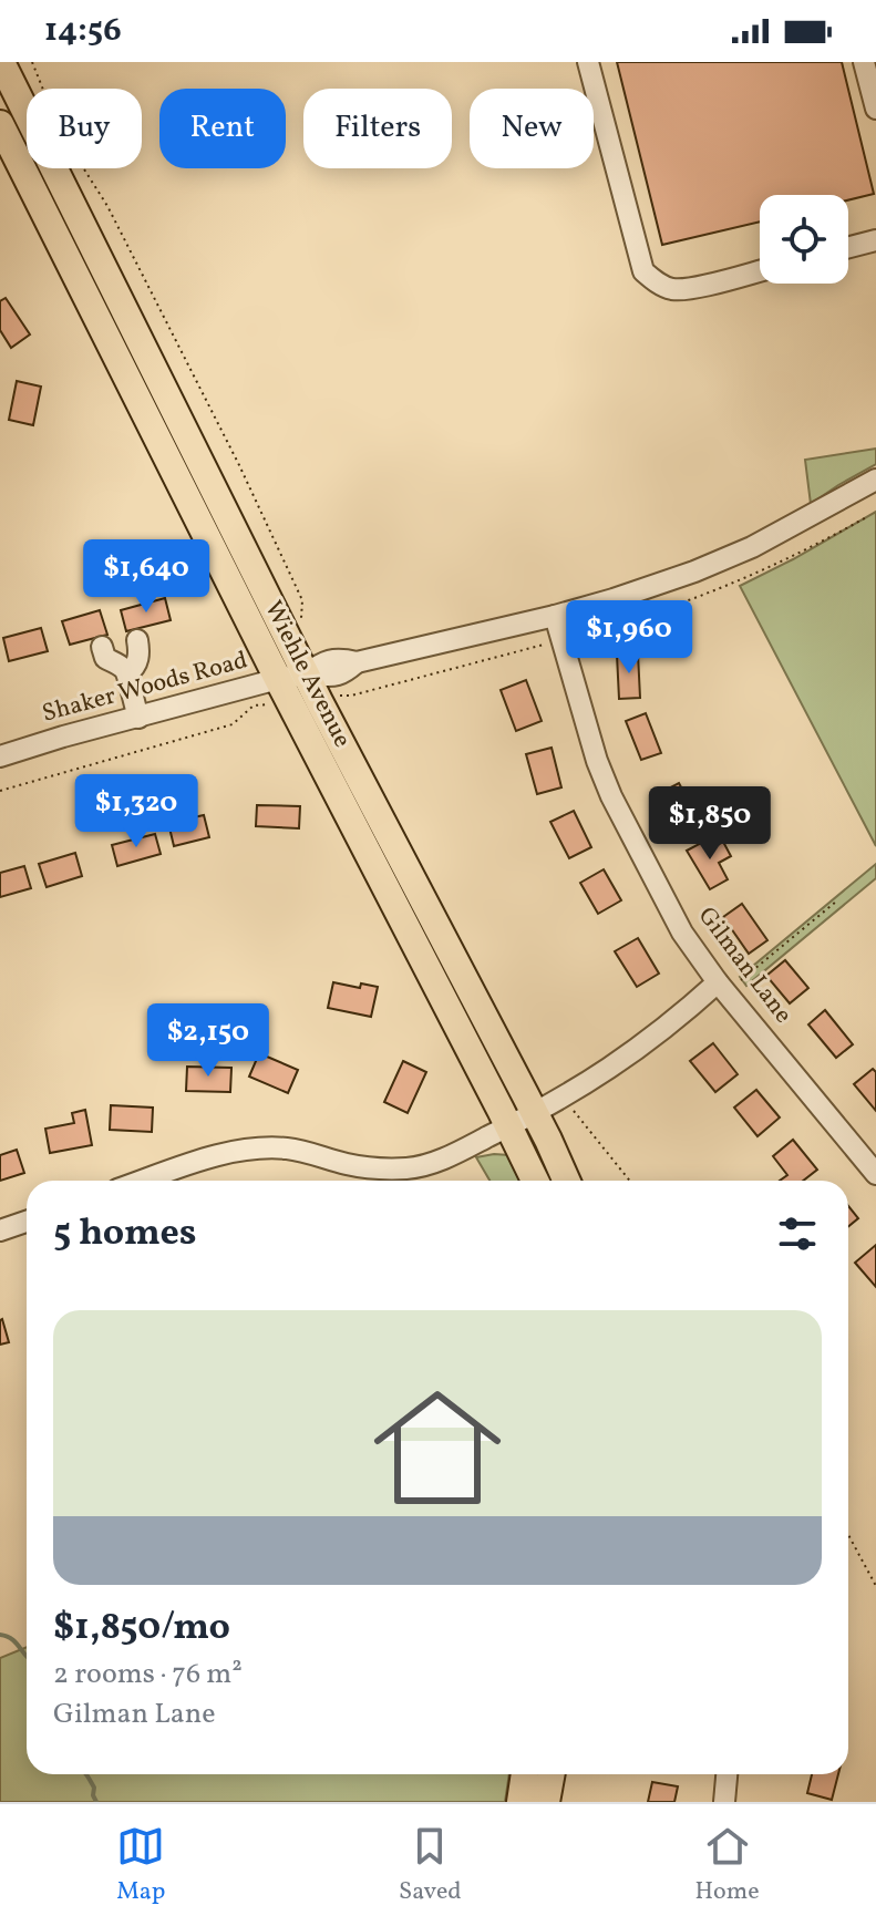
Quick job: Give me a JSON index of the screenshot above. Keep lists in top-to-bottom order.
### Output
{
  "streets": {
    "main road": ["Wiehle Avenue"],
    "street": ["Shaker Woods Road", "Gilman Lane"]
  },
  "crossings": [
    ["Wiehle Avenue", "Shaker Woods Road"],
    ["Shaker Woods Road", "Gilman Lane"]
  ],
  "page": {
    "status": "14:56",
    "chip": [
      "Buy",
      "Rent",
      "Filters",
      "New"
    ],
    "price": [
      "$1,640",
      "$1,960",
      "$1,320",
      "$1,850",
      "$2,150"
    ],
    "heading": "5 homes",
    "list": [
      {
        "name": "$1,850/mo",
        "note": "2 rooms · 76 m² · Gilman Lane"
      }
    ],
    "tabs": ["Map", "Saved", "Home"]
  }
}
